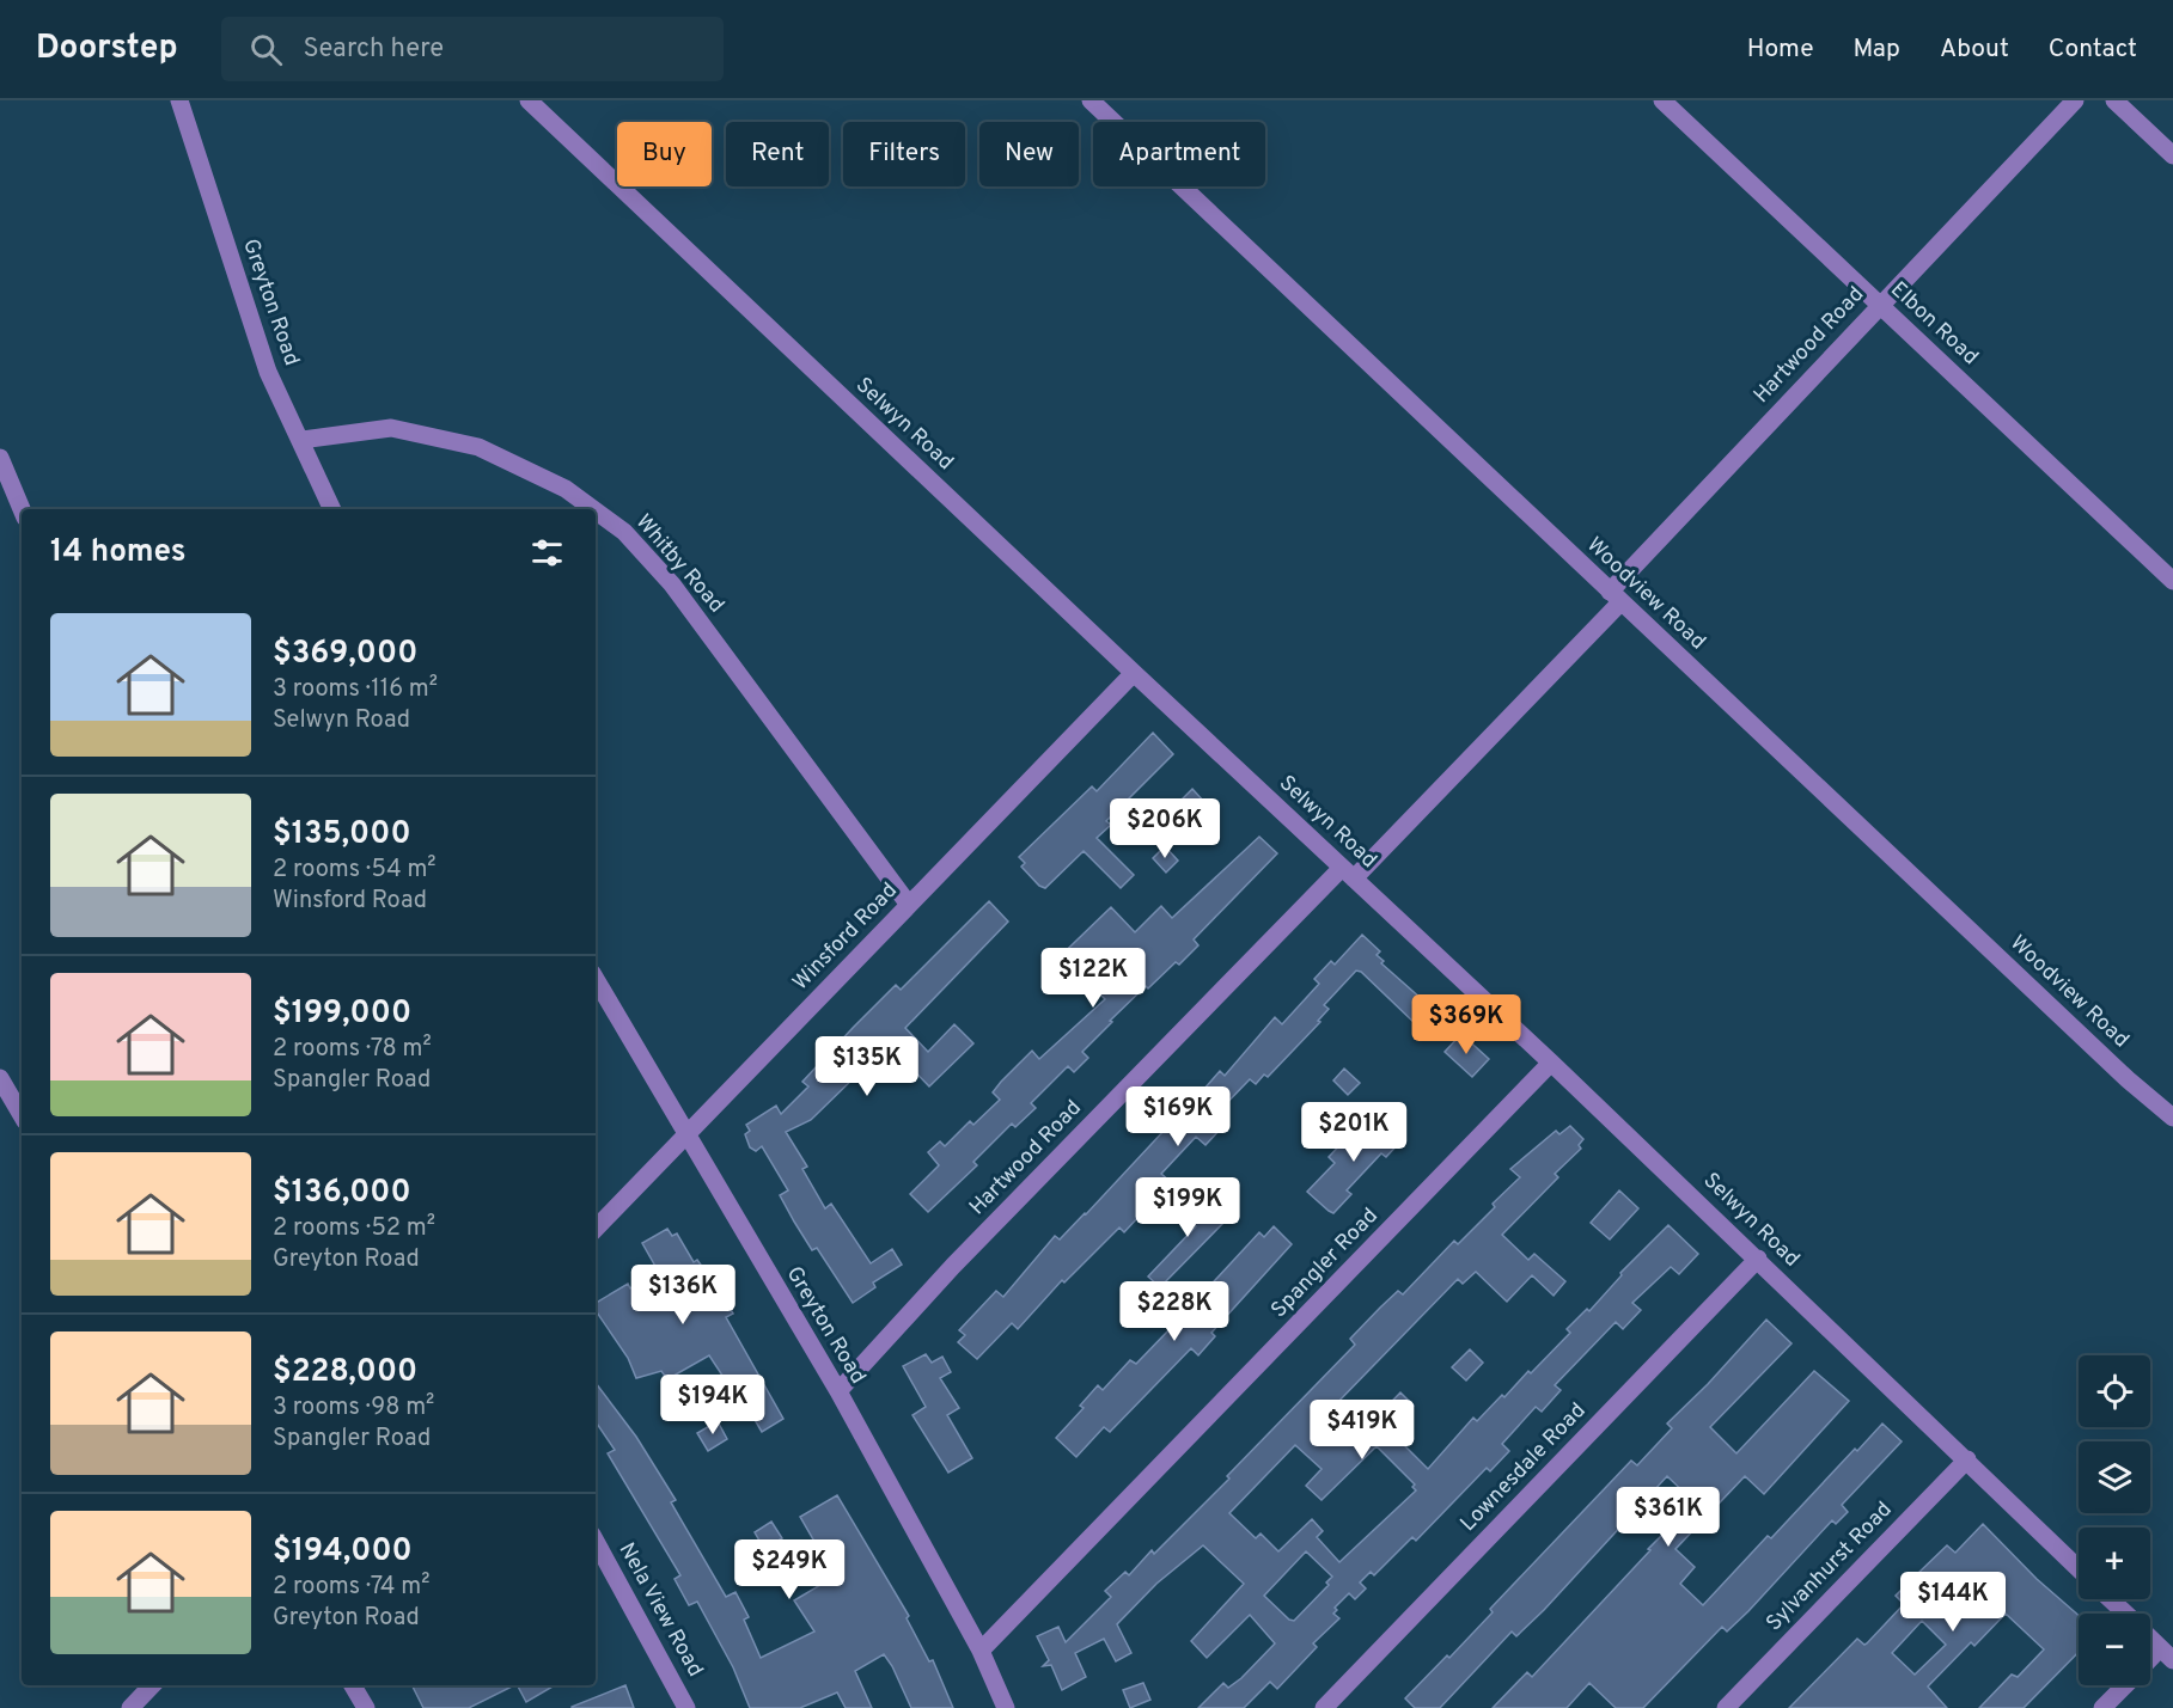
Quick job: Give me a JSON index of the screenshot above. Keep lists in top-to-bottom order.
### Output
{
  "streets": {
    "street": [
      "Greyton Road",
      "Elbon Road",
      "Hartwood Road",
      "Selwyn Road",
      "Whitby Road",
      "Woodview Road",
      "Winsford Road",
      "Spangler Road",
      "Lownesdale Road",
      "Sylvanhurst Road",
      "Nela View Road"
    ]
  },
  "crossings": [
    ["Greyton Road", "Hartwood Road"],
    ["Greyton Road", "Whitby Road"],
    ["Greyton Road", "Winsford Road"],
    ["Greyton Road", "Spangler Road"],
    ["Elbon Road", "Hartwood Road"],
    ["Hartwood Road", "Selwyn Road"],
    ["Hartwood Road", "Woodview Road"],
    ["Selwyn Road", "Winsford Road"],
    ["Selwyn Road", "Spangler Road"],
    ["Selwyn Road", "Lownesdale Road"],
    ["Selwyn Road", "Sylvanhurst Road"],
    ["Whitby Road", "Winsford Road"]
  ],
  "page": {
    "header": "Doorstep",
    "search": "Search here",
    "nav": [
      "Home",
      "Map",
      "About",
      "Contact"
    ],
    "chip": [
      "Buy",
      "Rent",
      "Filters",
      "New",
      "Apartment"
    ],
    "heading": "14 homes",
    "list": [
      {
        "name": "$369,000",
        "note": "3 rooms · 116 m² · Selwyn Road"
      },
      {
        "name": "$135,000",
        "note": "2 rooms · 54 m² · Winsford Road"
      },
      {
        "name": "$199,000",
        "note": "2 rooms · 78 m² · Spangler Road"
      },
      {
        "name": "$136,000",
        "note": "2 rooms · 52 m² · Greyton Road"
      },
      {
        "name": "$228,000",
        "note": "3 rooms · 98 m² · Spangler Road"
      },
      {
        "name": "$194,000",
        "note": "2 rooms · 74 m² · Greyton Road"
      }
    ],
    "price": [
      "$206K",
      "$122K",
      "$369K",
      "$135K",
      "$169K",
      "$201K",
      "$199K",
      "$136K",
      "$228K",
      "$194K",
      "$419K",
      "$361K",
      "$249K",
      "$144K"
    ],
    "map_buttons": ["+", "−"]
  }
}
